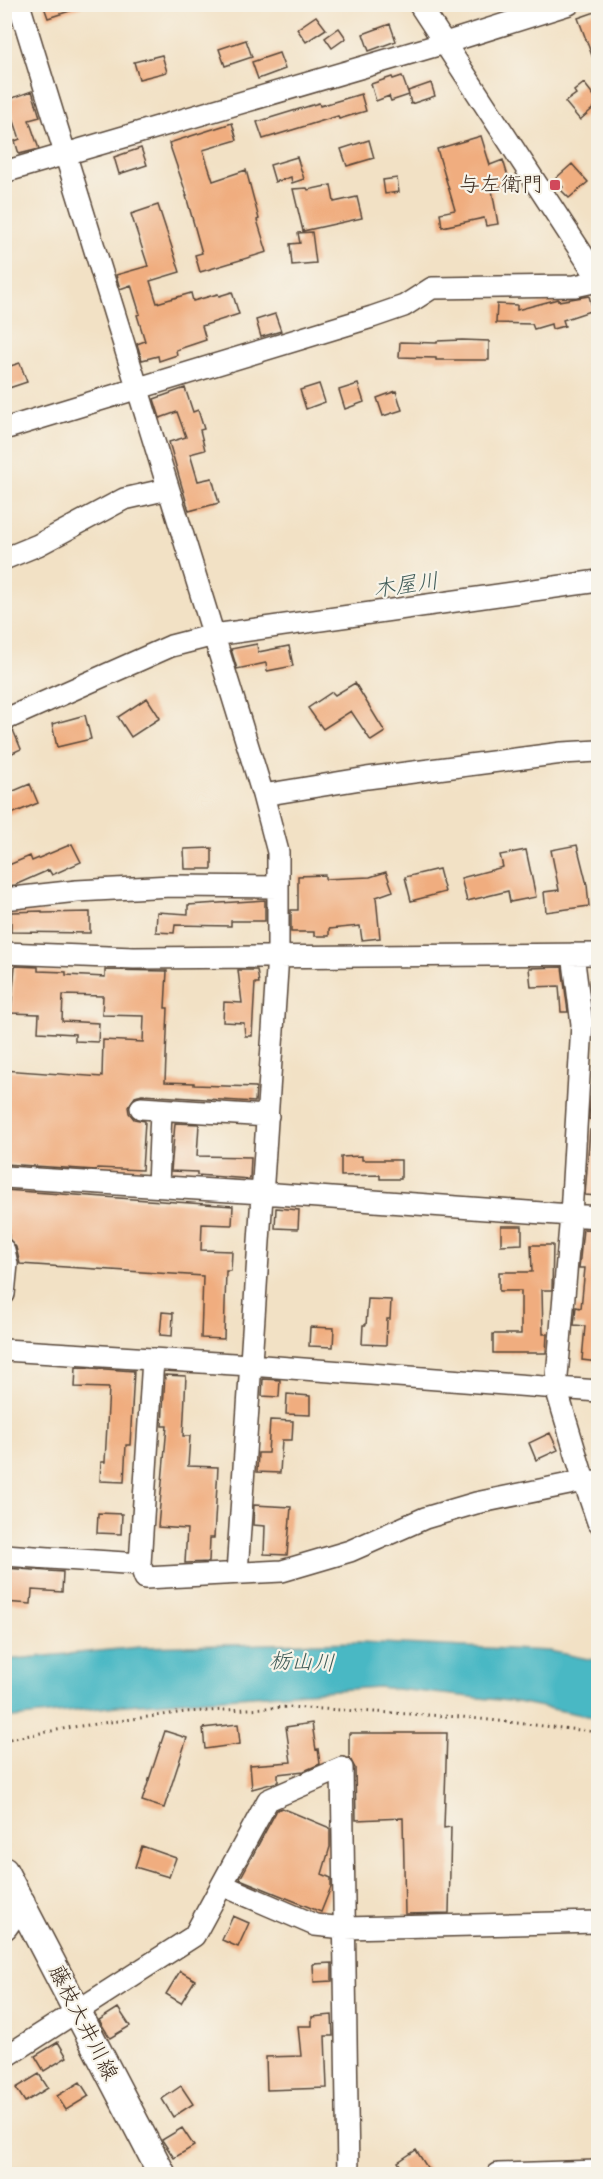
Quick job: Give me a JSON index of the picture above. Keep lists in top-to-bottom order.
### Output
{
  "streets": {
    "main road": ["藤枝大井川線"]
  },
  "water": ["木屋川", "栃山川"],
  "places": {
    "transit": ["与左衛門"]
  }
}
